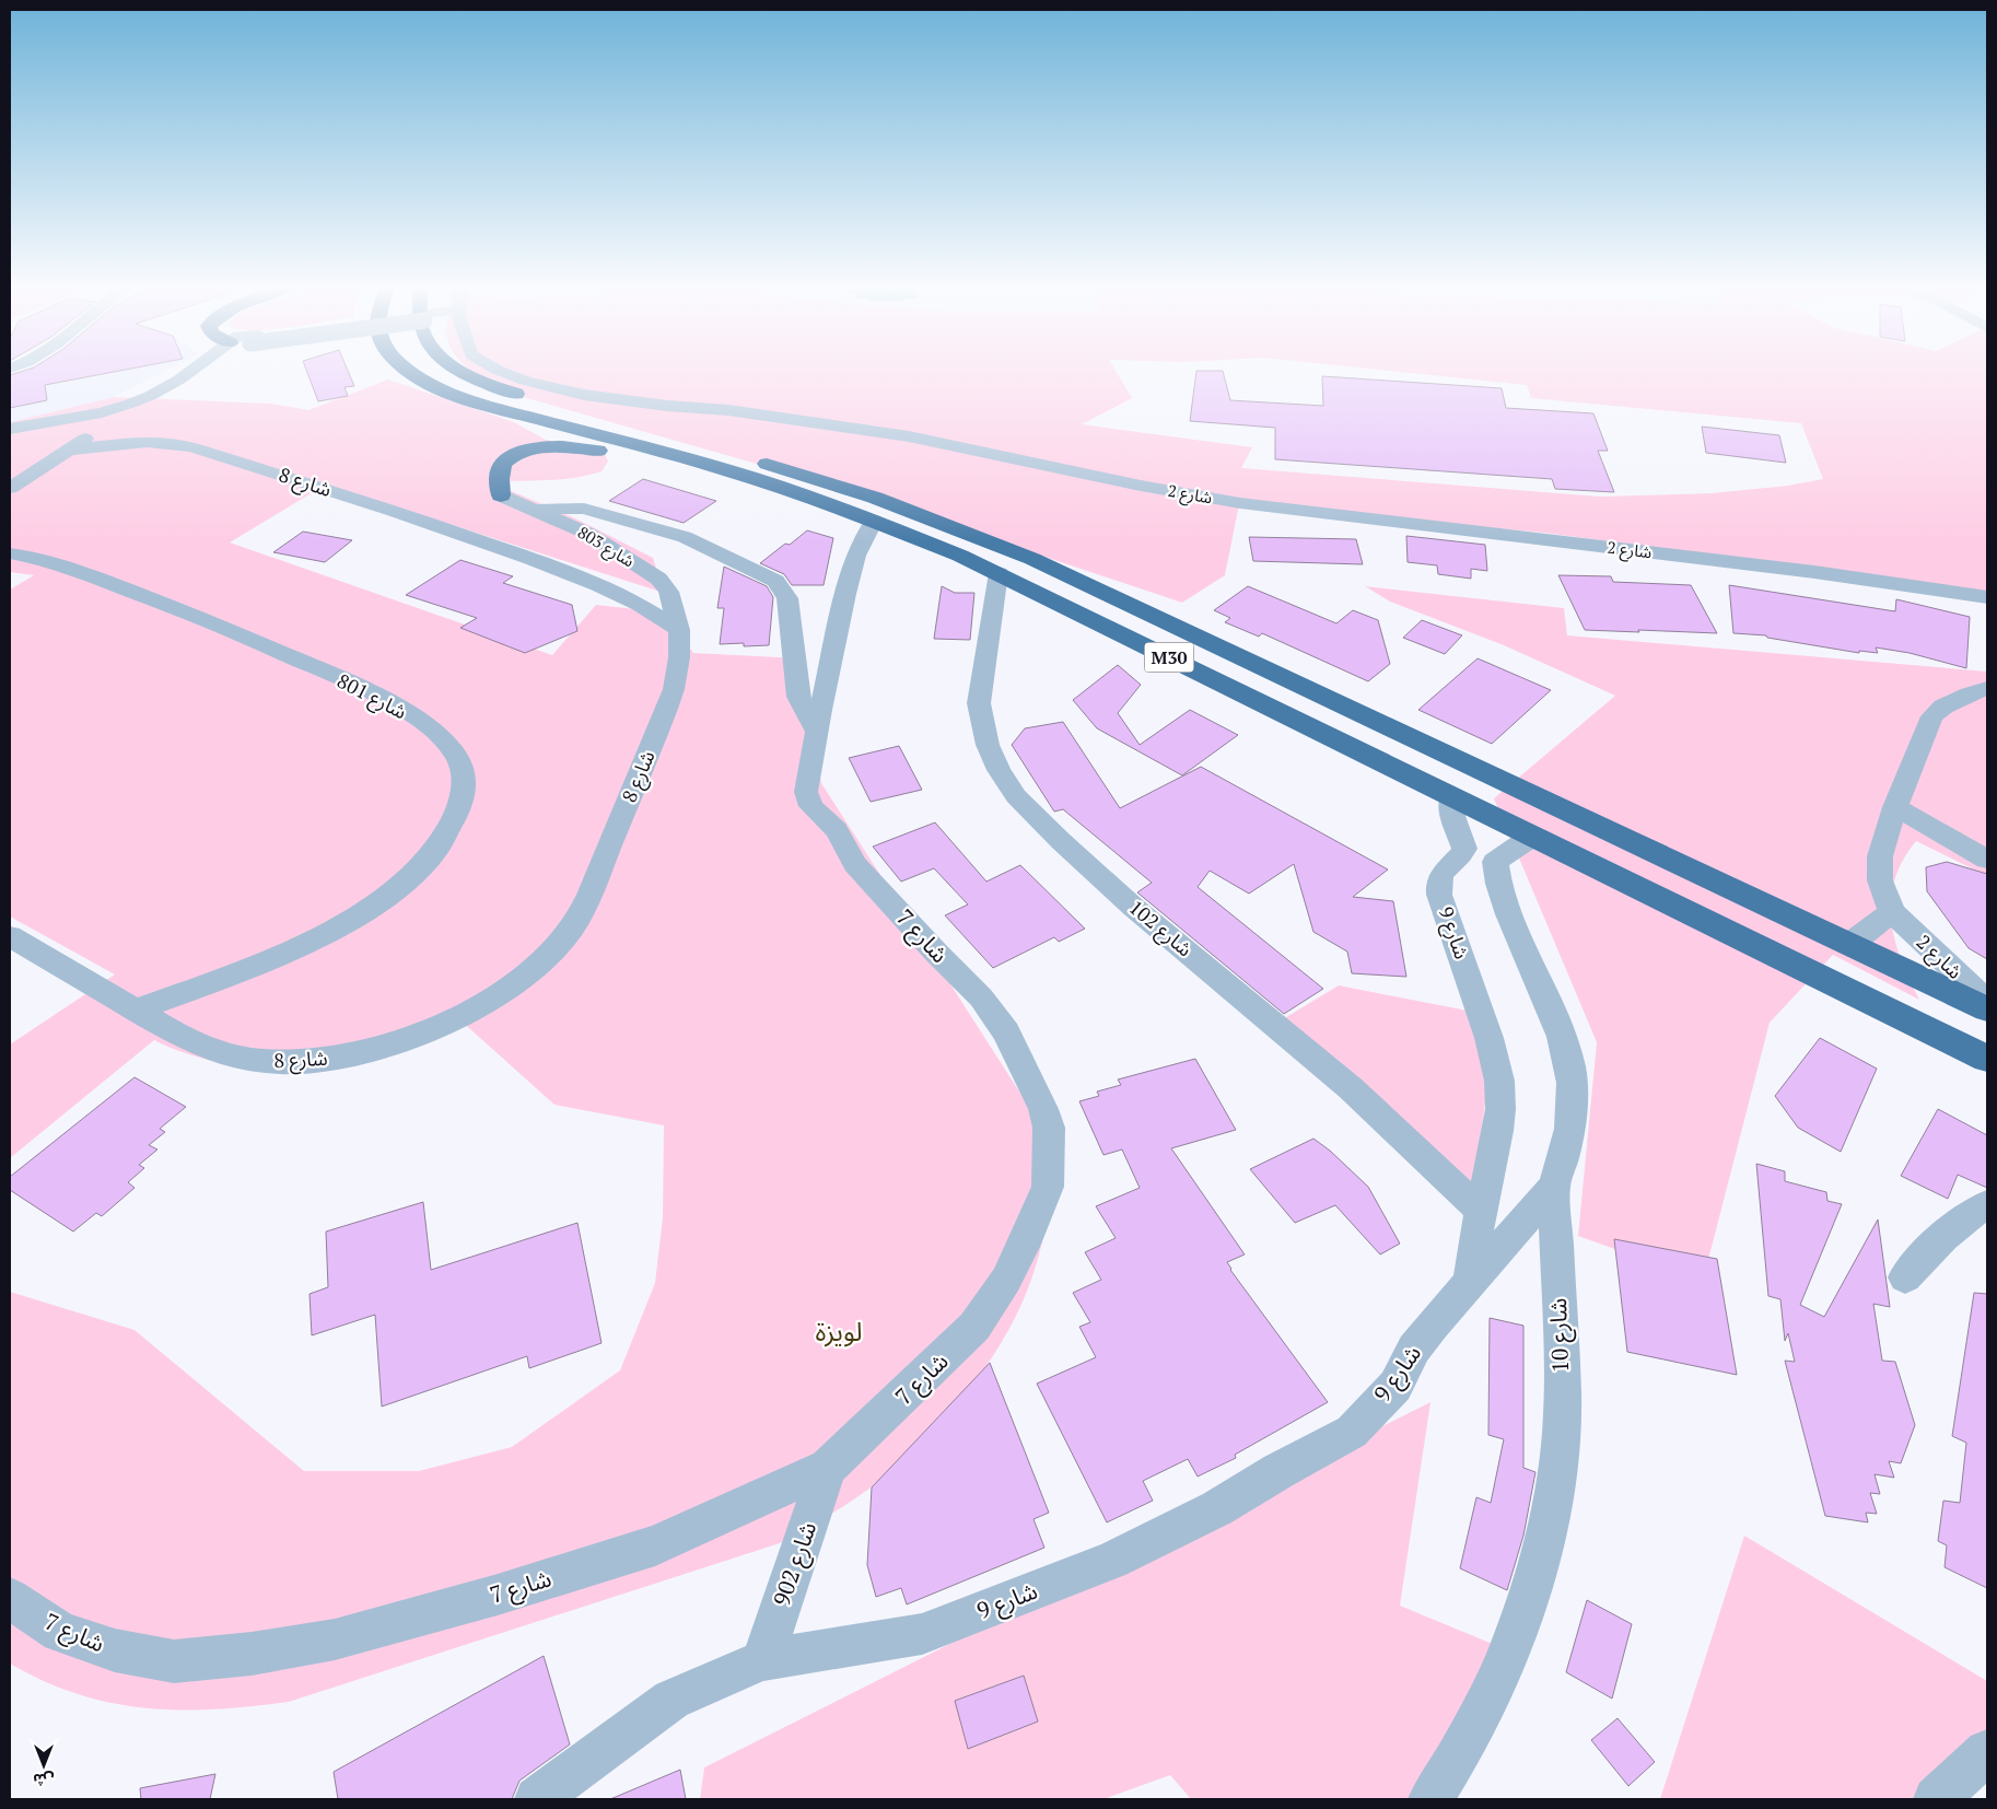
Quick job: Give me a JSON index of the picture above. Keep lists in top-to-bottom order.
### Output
{
  "streets": {
    "highway": ["M30"],
    "street": [
      "شارع 8",
      "شارع 2",
      "شارع 803",
      "شارع 801",
      "شارع 102",
      "شارع 9",
      "شارع 7",
      "شارع 10",
      "شارع 902"
    ]
  },
  "crossings": [
    ["شارع 8", "شارع 803"],
    ["شارع 8", "شارع 801"],
    ["M30", "شارع 102"],
    ["M30", "شارع 9"],
    ["M30", "شارع 7"],
    ["M30", "شارع 10"],
    ["شارع 102", "شارع 9"],
    ["شارع 9", "شارع 10"],
    ["شارع 9", "شارع 902"],
    ["شارع 7", "شارع 902"]
  ],
  "districts": ["لويزة"],
  "north": "bottom"
}
